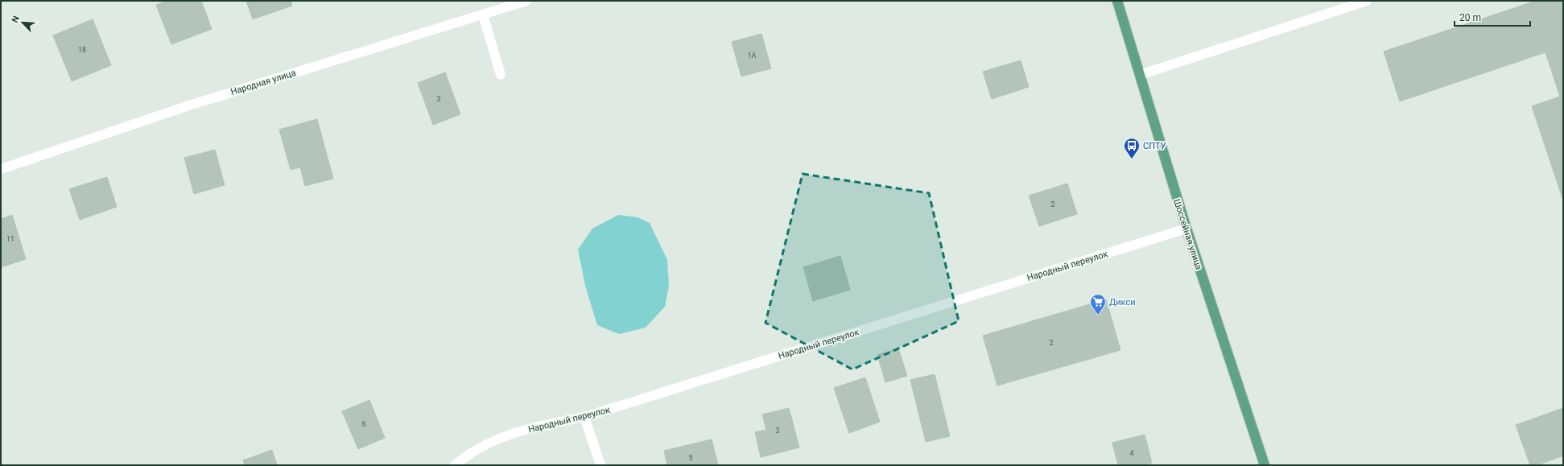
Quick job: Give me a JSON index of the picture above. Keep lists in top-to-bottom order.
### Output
{
  "streets": {
    "main road": ["Шоссейная улица"],
    "street": ["Народная улица", "Народный переулок"]
  },
  "crossings": [
    ["Шоссейная улица", "Народный переулок"]
  ],
  "places": {
    "bus stop": ["СПТУ"],
    "supermarket": ["Дикси"]
  },
  "house_numbers": [
    "18",
    "1А",
    "3",
    "2",
    "11",
    "2",
    "6",
    "3",
    "4",
    "5"
  ],
  "scale_bar": "20 m",
  "north": "top left"
}
